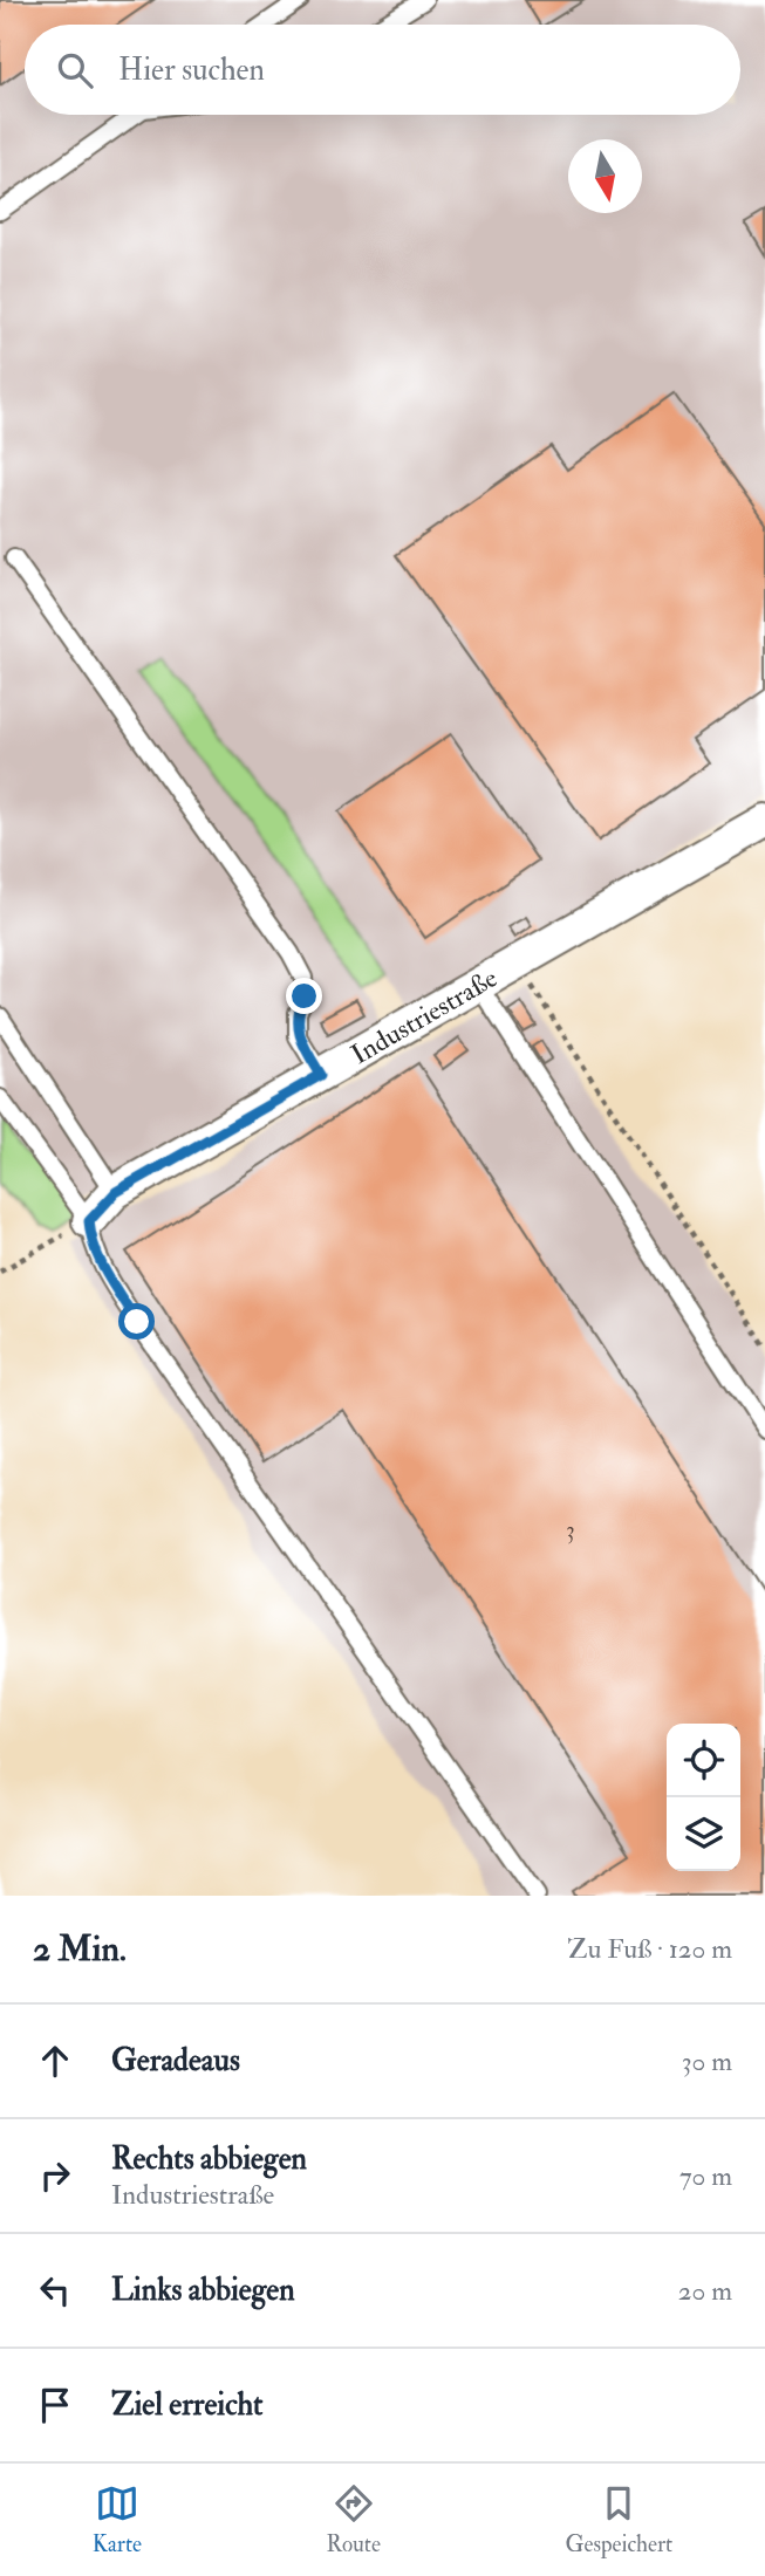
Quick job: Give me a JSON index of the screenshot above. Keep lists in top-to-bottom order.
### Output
{
  "streets": {
    "street": ["Industriestraße"]
  },
  "house_numbers": ["3"],
  "north": "bottom",
  "page": {
    "search": "Hier suchen",
    "heading": ["2 Min.", "Zu Fuß · 120 m"],
    "list": [
      ["Geradeaus", "30 m"],
      ["Rechts abbiegen", "Industriestraße", "70 m"],
      ["Links abbiegen", "20 m"],
      "Ziel erreicht"
    ],
    "nav": ["Karte", "Route", "Gespeichert"]
  }
}
